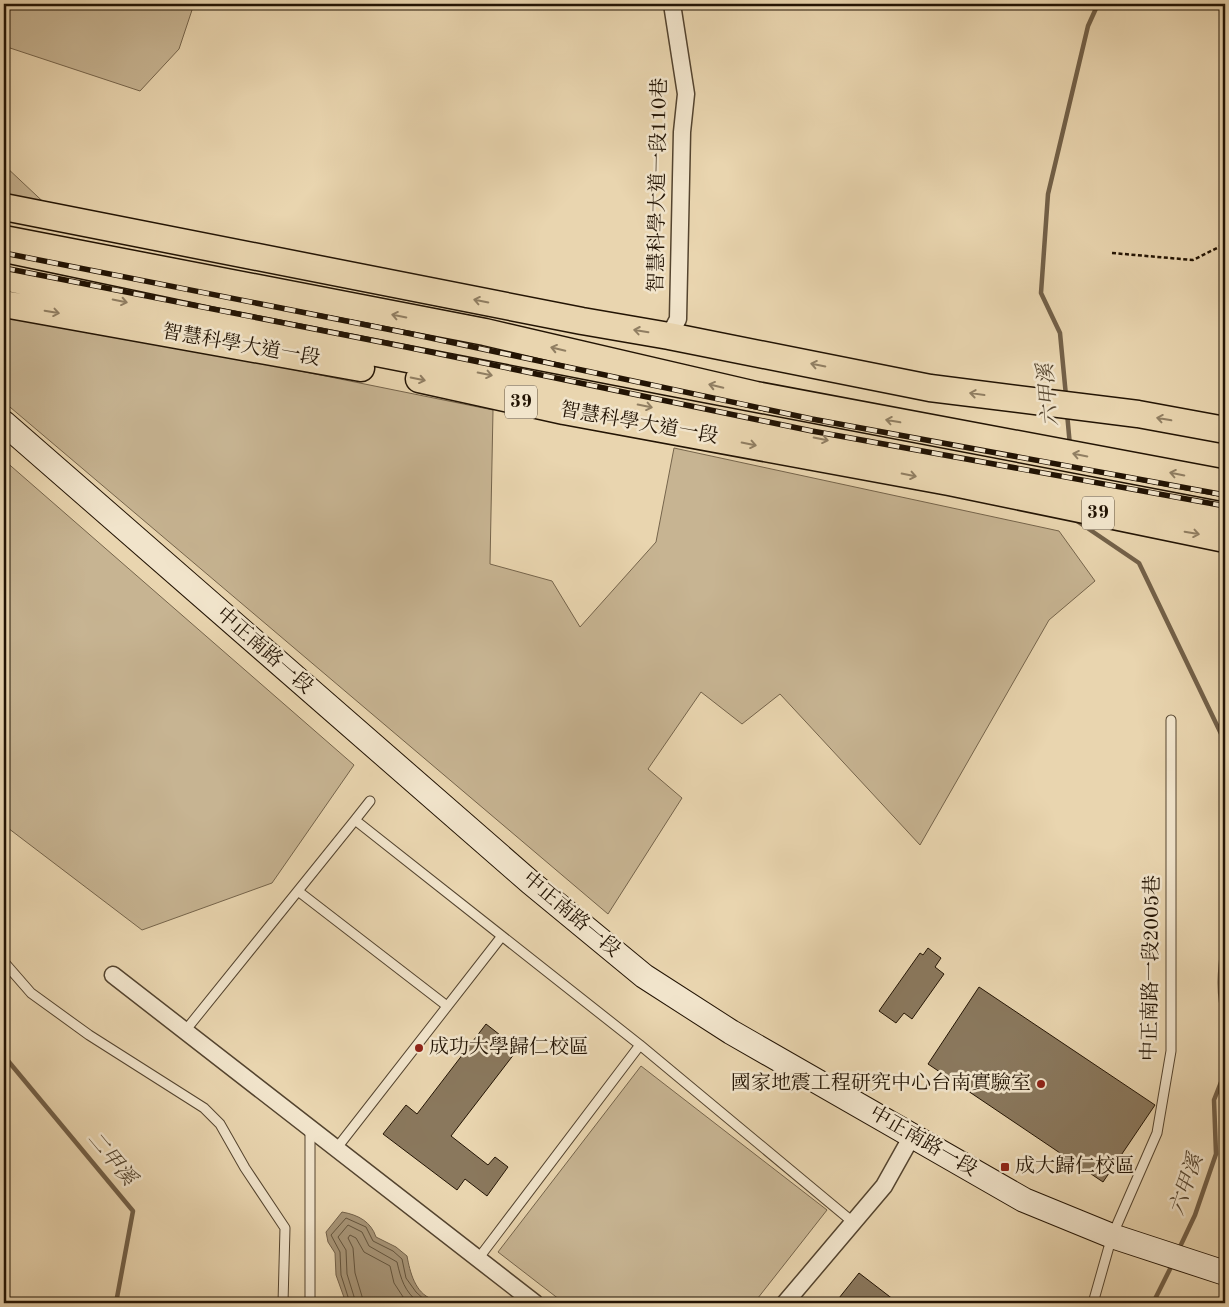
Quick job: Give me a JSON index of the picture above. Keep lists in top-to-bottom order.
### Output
{
  "streets": {
    "main road": ["智慧科學大道一段", "39"],
    "street": ["智慧科學大道一段110巷", "中正南路一段"],
    "lane": ["中正南路一段2005巷"]
  },
  "crossings": [
    ["中正南路一段", "中正南路一段2005巷"]
  ],
  "water": ["六甲溪", "二甲溪"],
  "places": {
    "other": ["成功大學歸仁校區", "國家地震工程研究中心台南實驗室"],
    "transit": ["成大歸仁校區"]
  }
}
